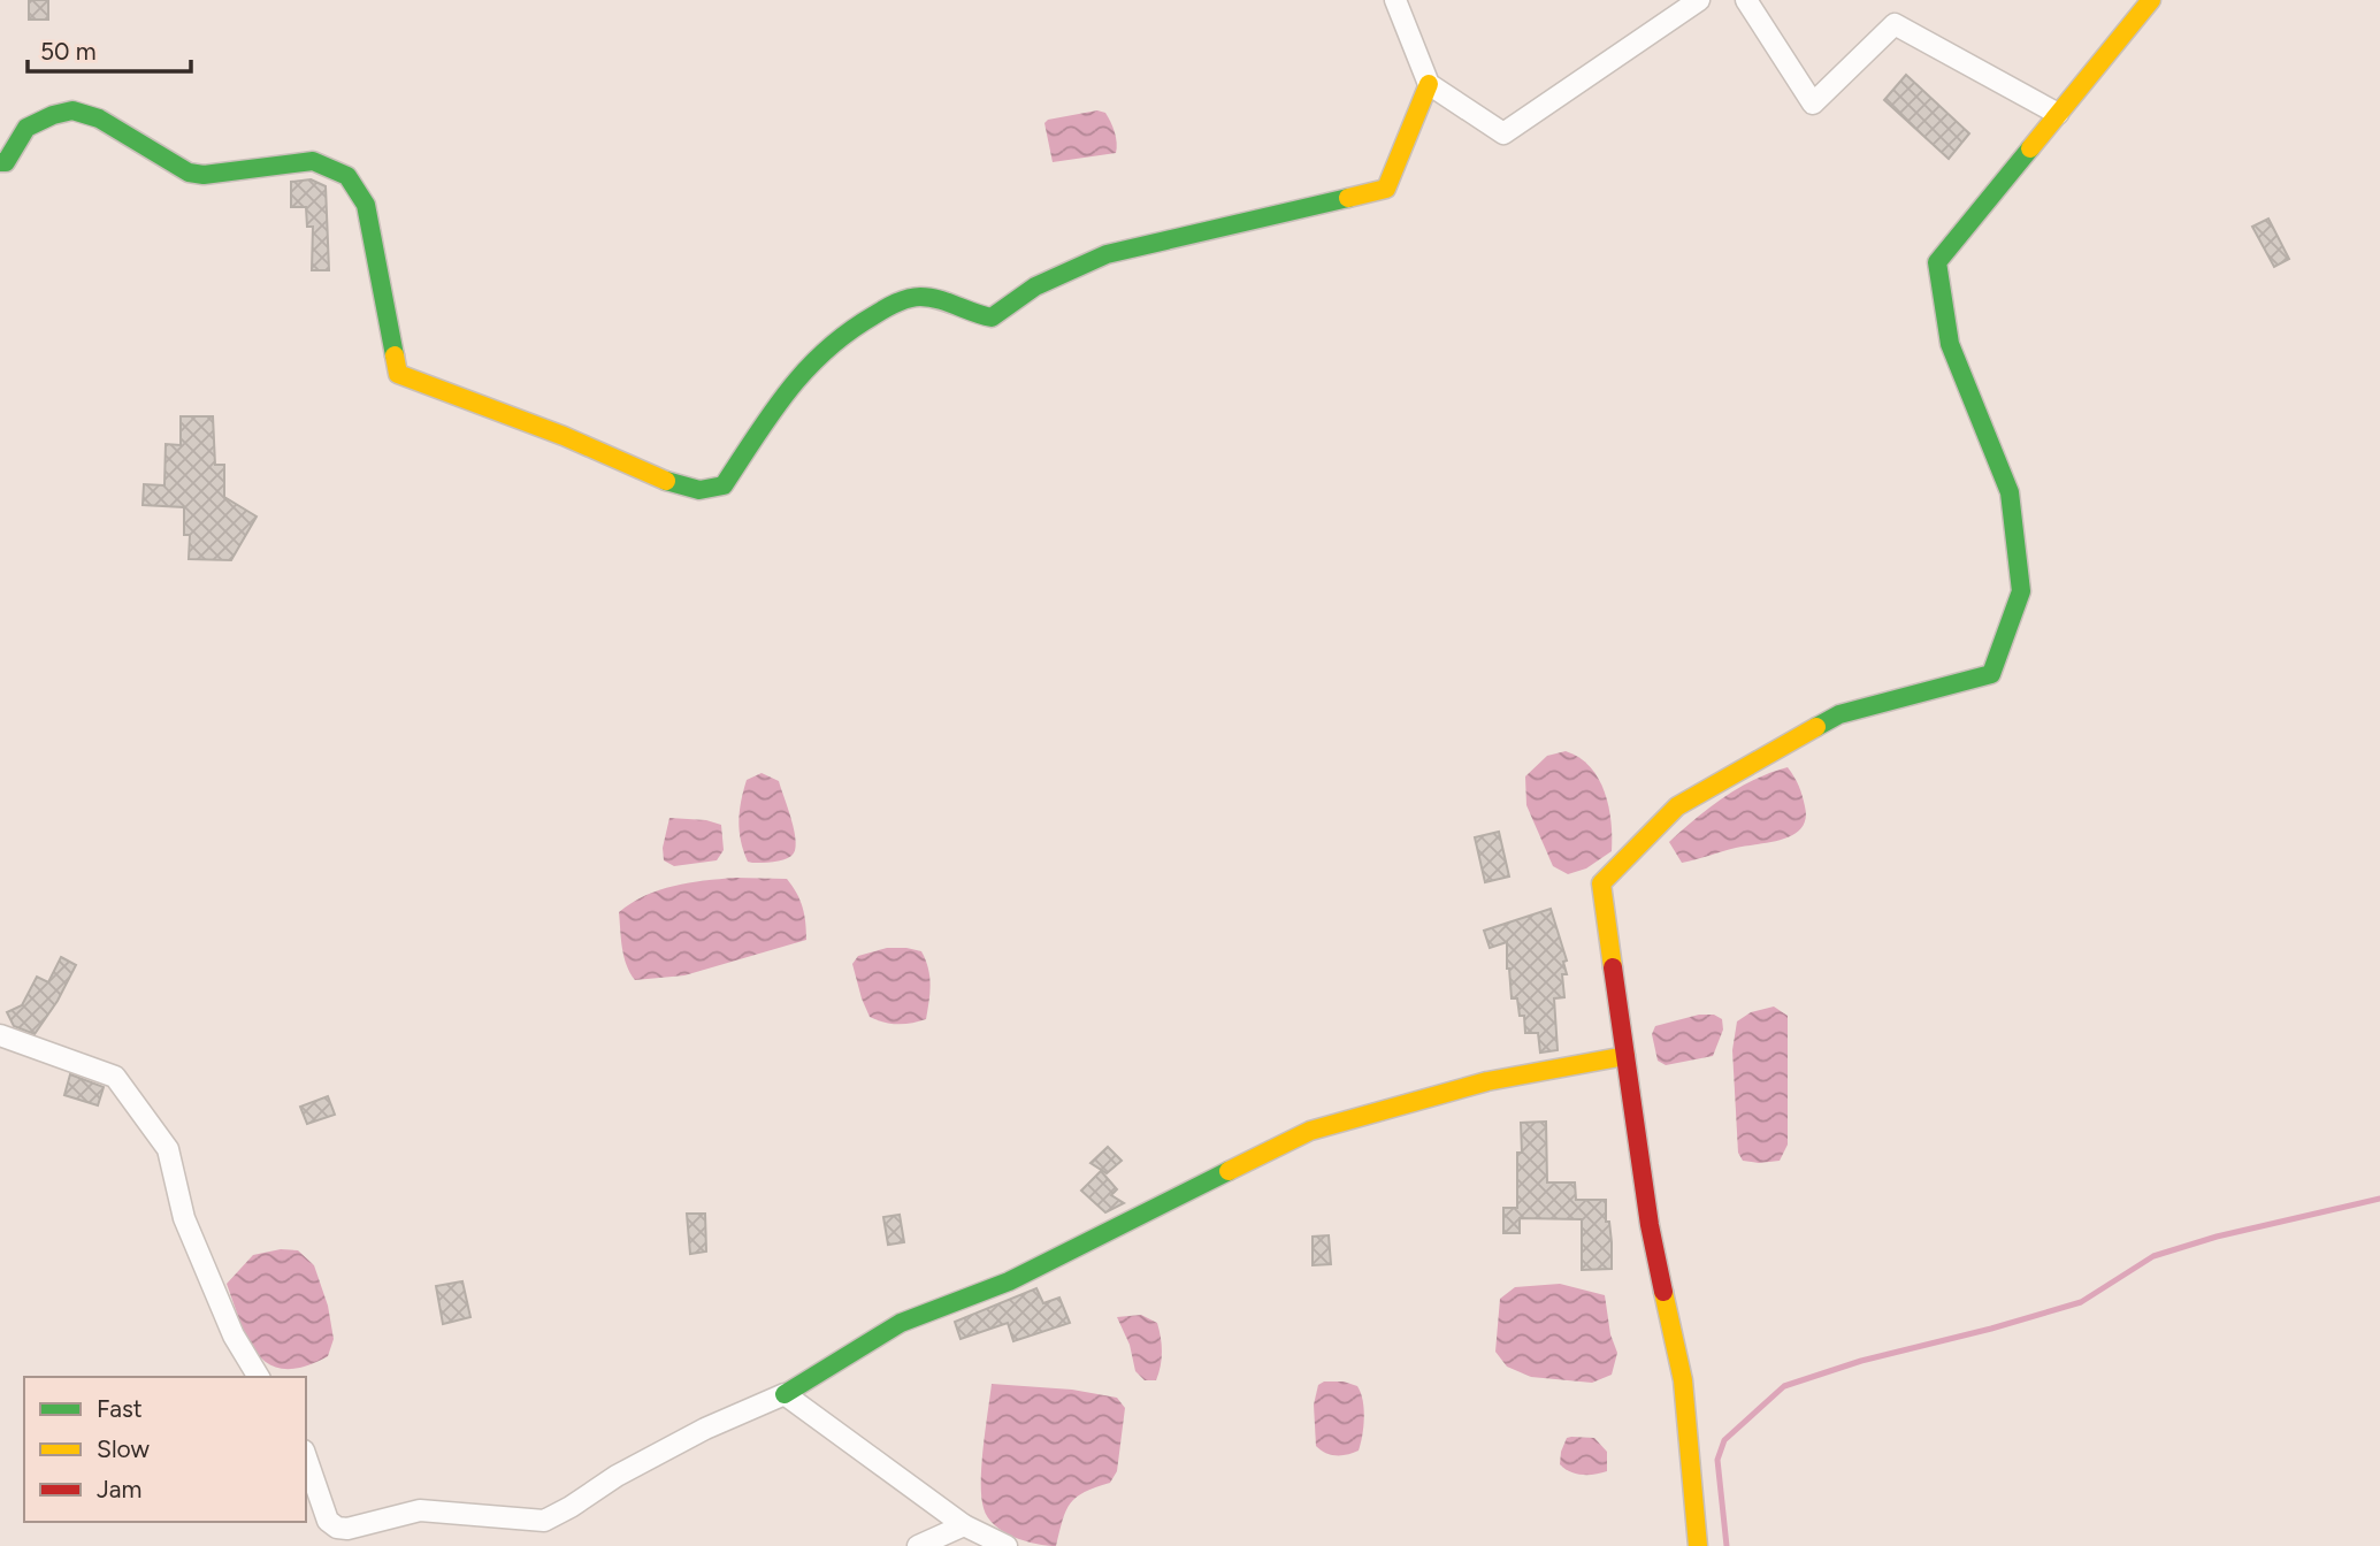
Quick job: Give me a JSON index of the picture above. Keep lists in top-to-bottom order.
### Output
{
  "legend": ["Fast", "Slow", "Jam"],
  "scale_bar": "50 m"
}
